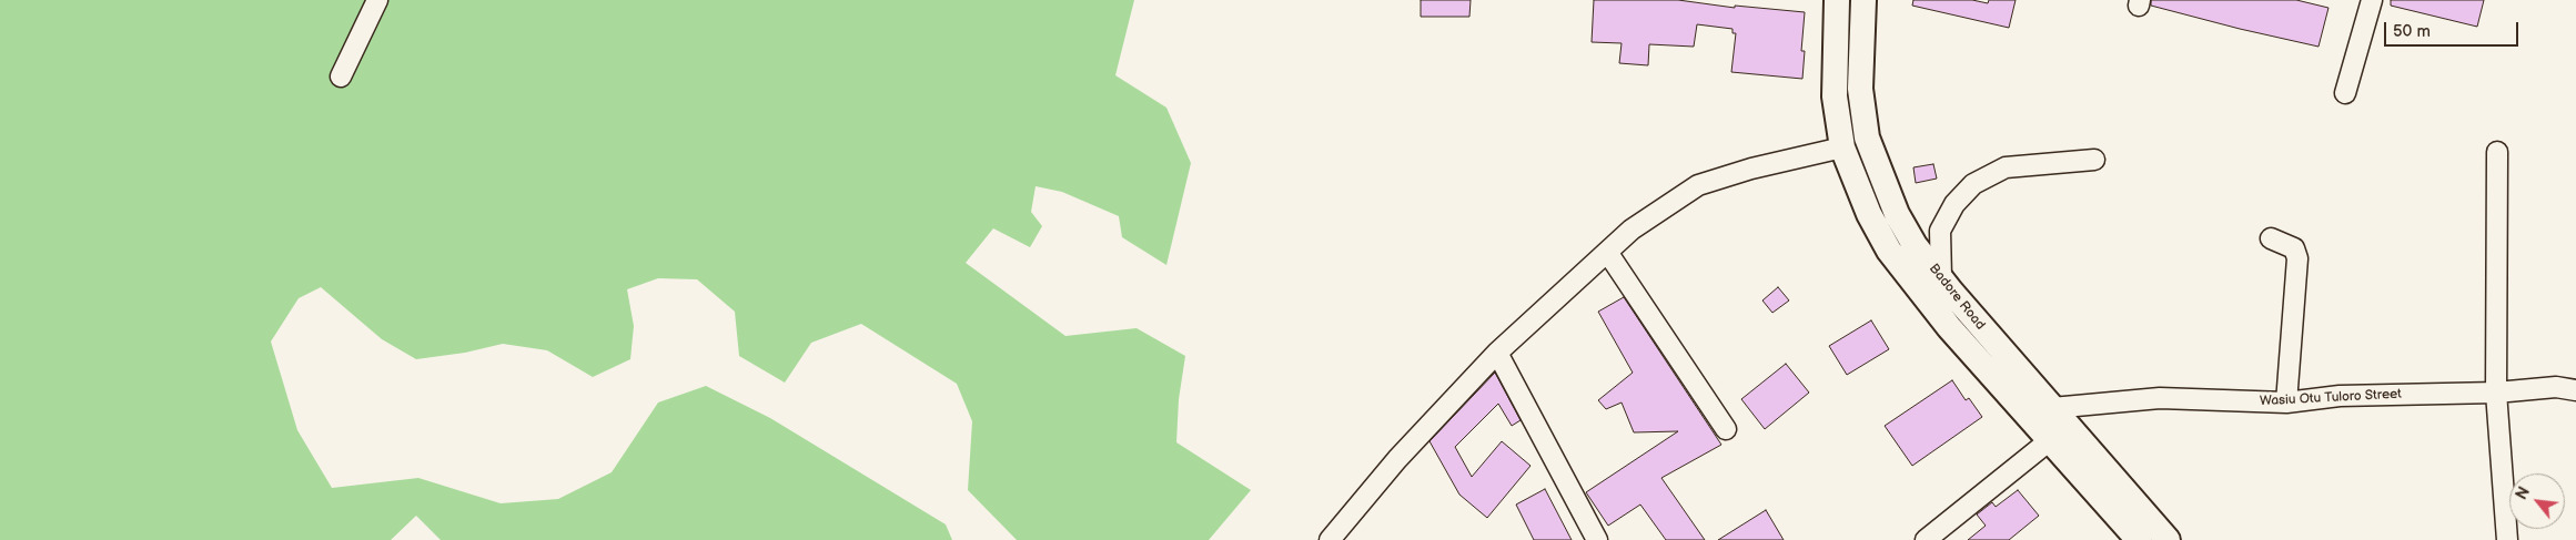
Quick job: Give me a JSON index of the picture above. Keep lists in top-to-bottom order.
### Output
{
  "streets": {
    "main road": ["Badore Road"],
    "street": ["Wasiu Otu Tuloro Street"]
  },
  "crossings": [
    ["Badore Road", "Wasiu Otu Tuloro Street"]
  ],
  "scale_bar": "50 m",
  "north": "top left"
}
